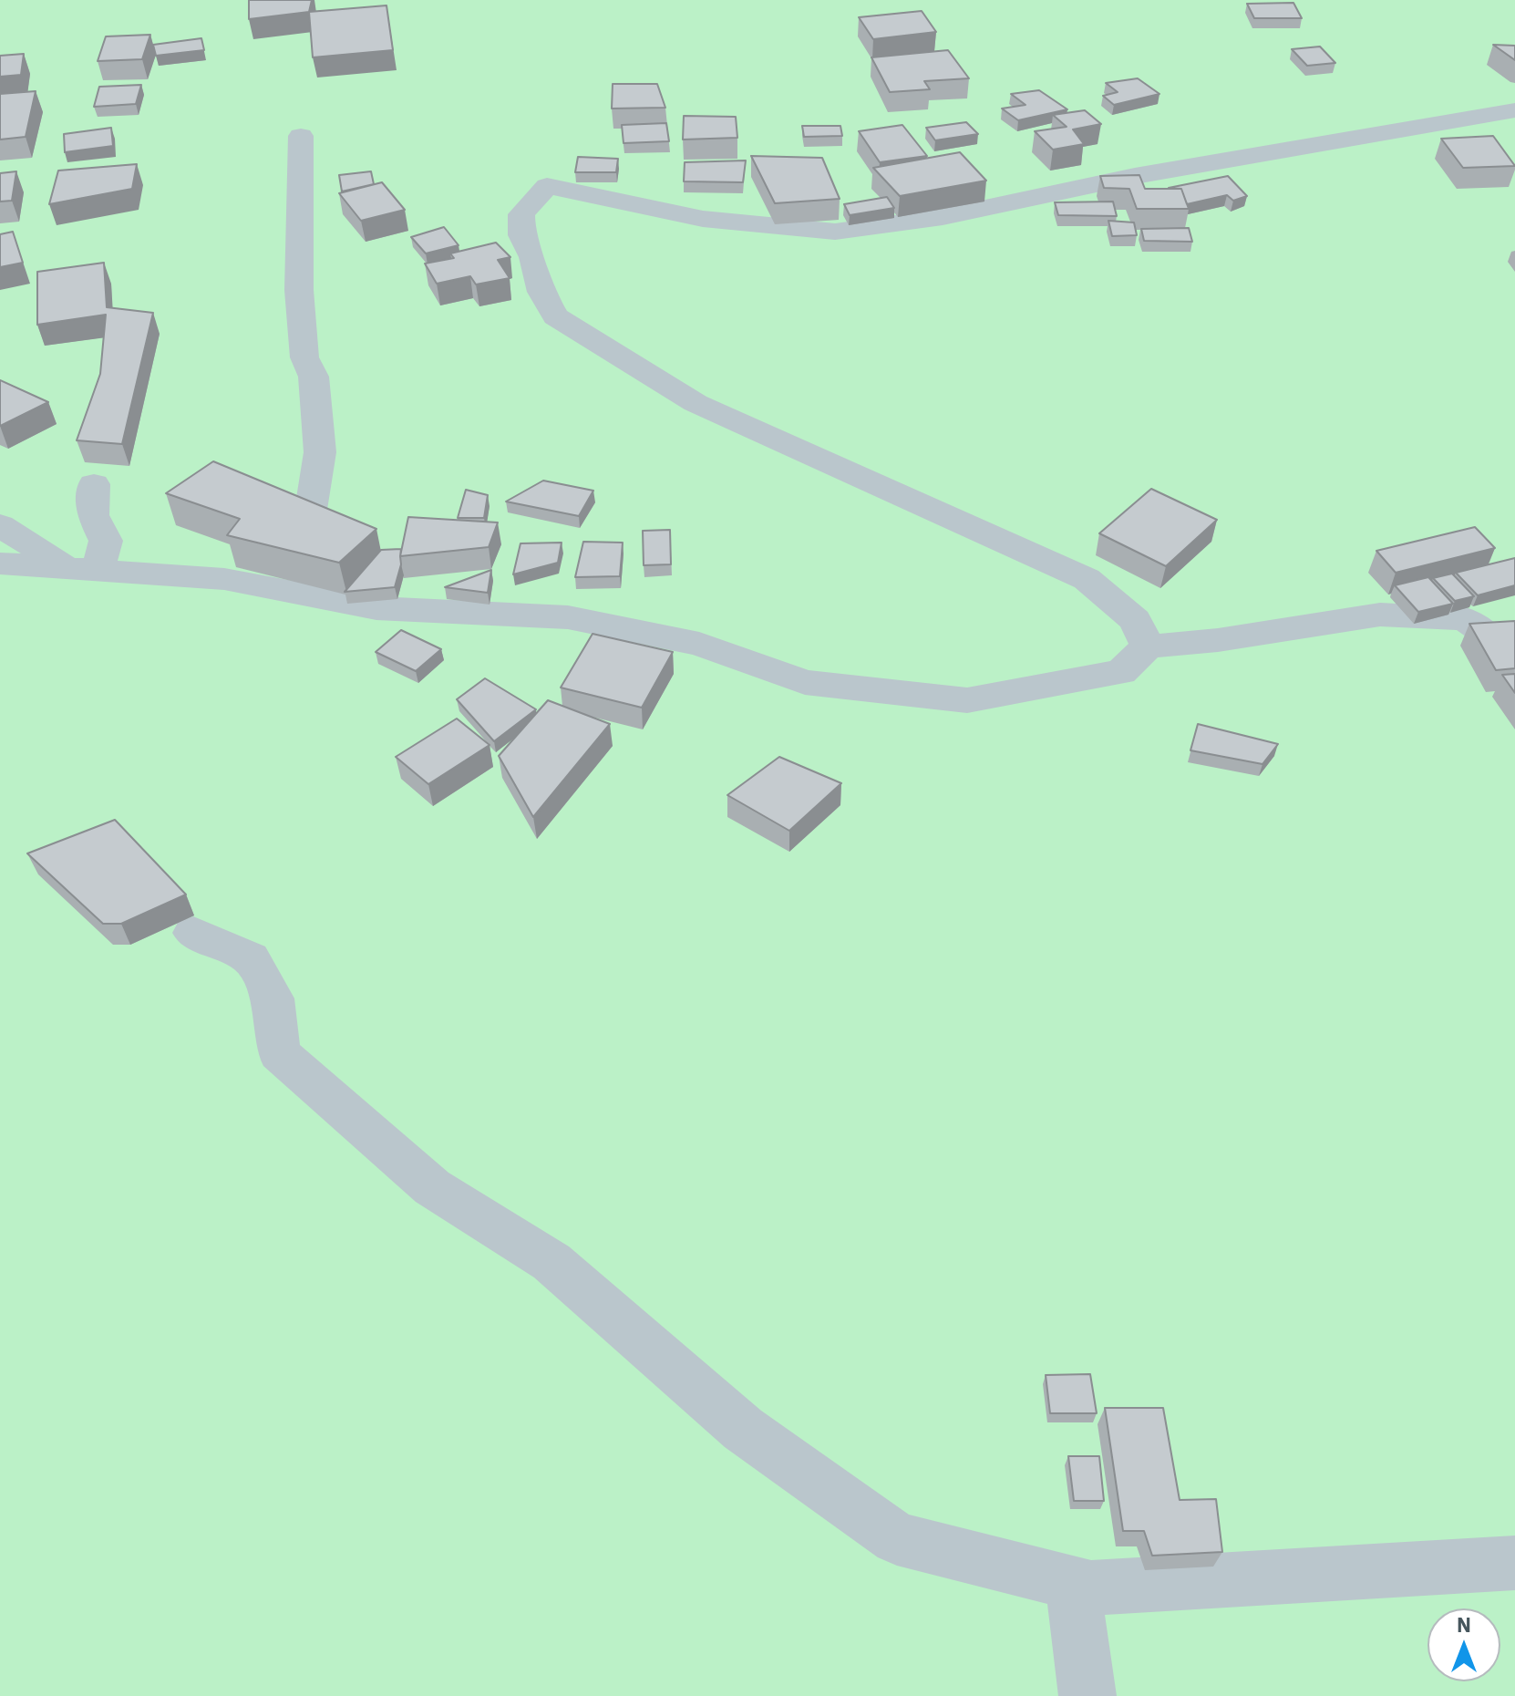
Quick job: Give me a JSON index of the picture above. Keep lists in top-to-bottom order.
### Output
{
  "north": "top"
}
